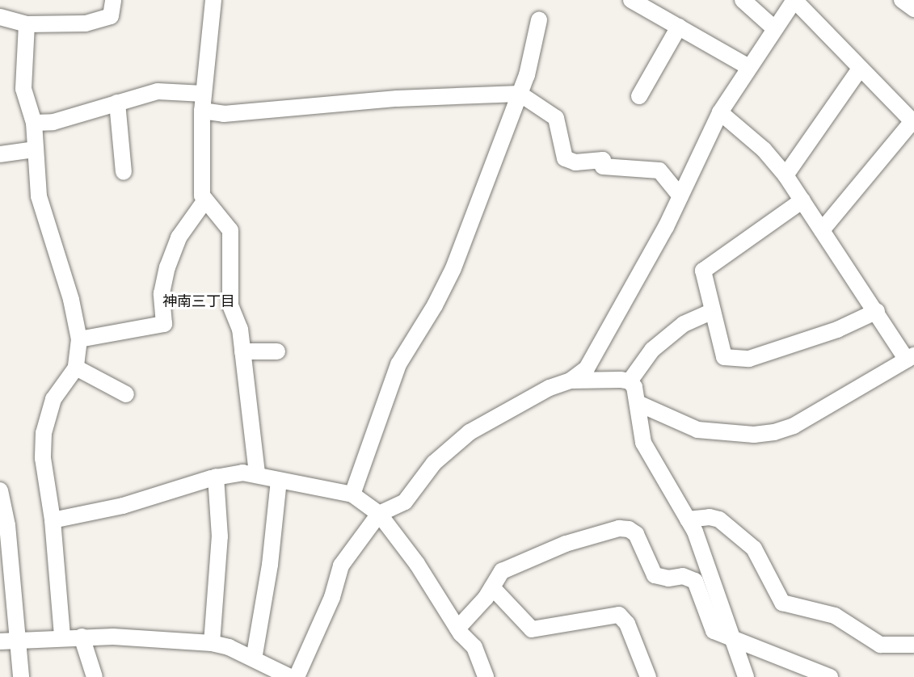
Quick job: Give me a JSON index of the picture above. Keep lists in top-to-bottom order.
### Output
{
  "districts": ["神南三丁目"]
}
